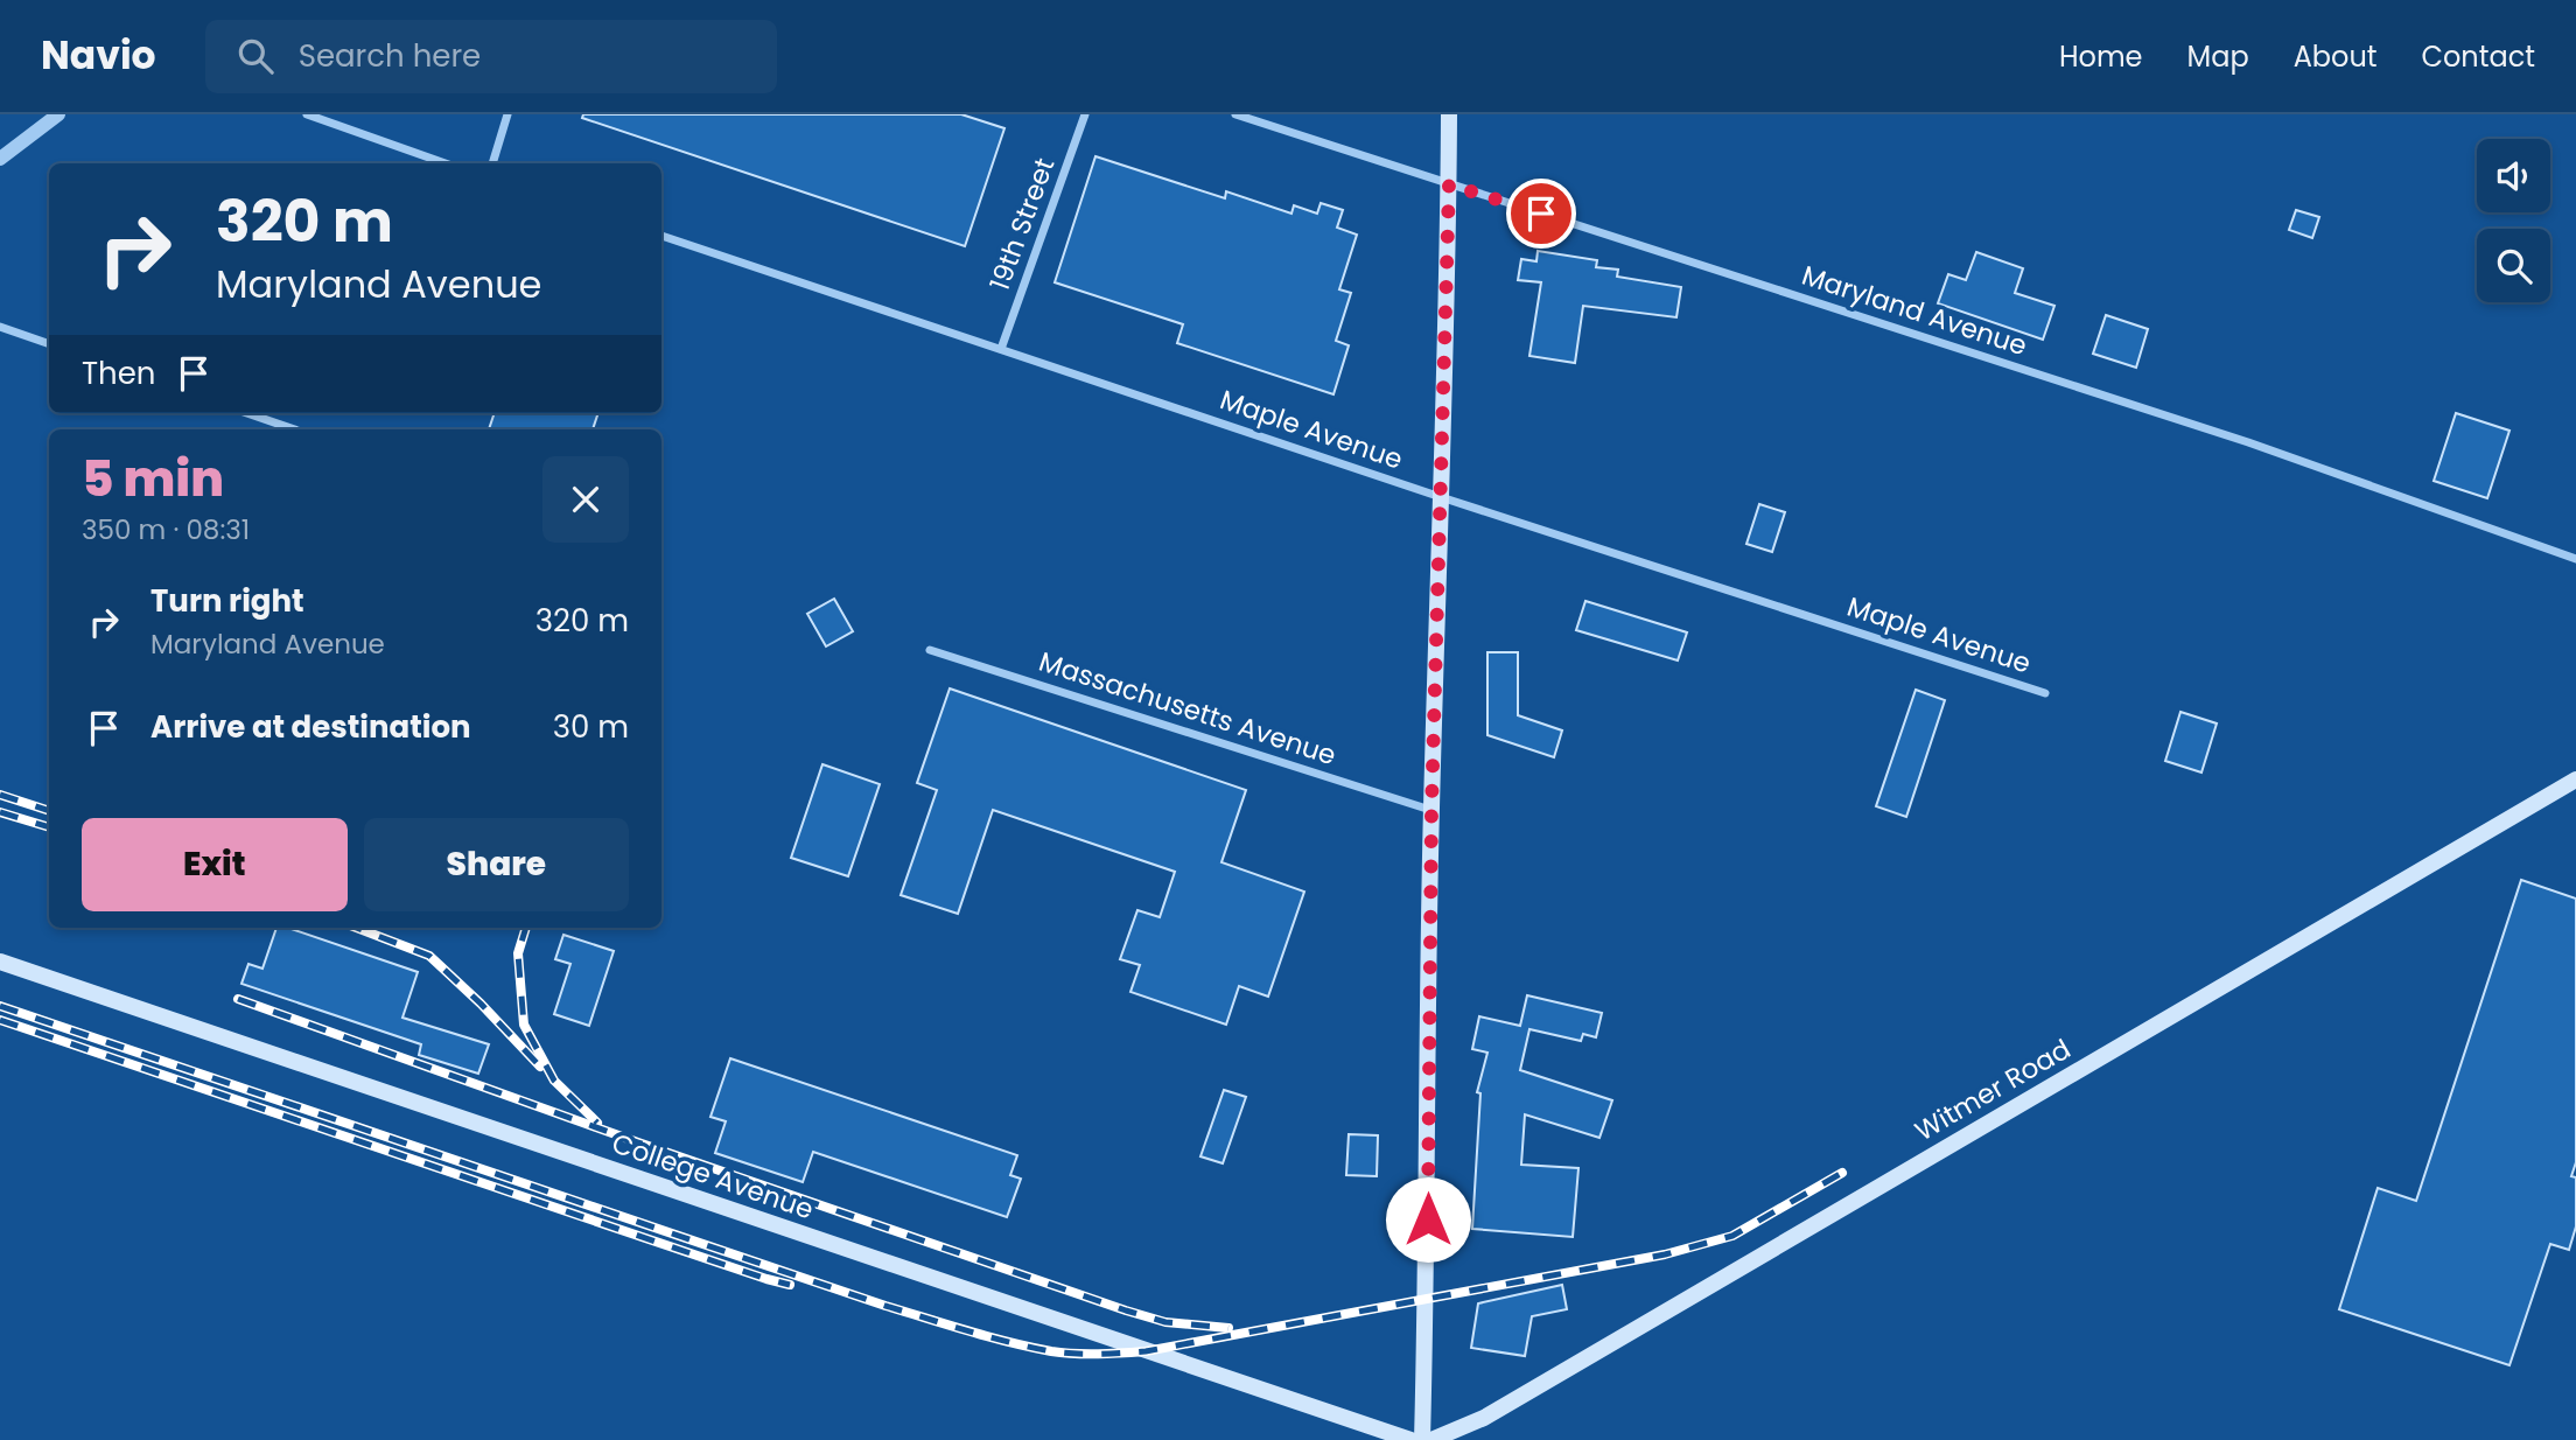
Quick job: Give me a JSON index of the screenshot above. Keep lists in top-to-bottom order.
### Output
{
  "streets": {
    "main road": ["Witmer Road", "College Avenue"],
    "street": [
      "19th Street",
      "Maryland Avenue",
      "Maple Avenue",
      "Massachusetts Avenue"
    ]
  },
  "crossings": [
    ["19th Street", "Maple Avenue"]
  ],
  "page": {
    "header": "Navio",
    "search": "Search here",
    "nav": [
      "Home",
      "Map",
      "About",
      "Contact"
    ],
    "turn": ["320 m", "Maryland Avenue"],
    "then": "Then",
    "heading": ["5 min", "350 m · 08:31"],
    "list": [
      {
        "name": "Turn right",
        "note": "Maryland Avenue",
        "value": "320 m"
      },
      {
        "name": "Arrive at destination",
        "value": "30 m"
      }
    ],
    "buttons": ["Exit", "Share"]
  }
}
